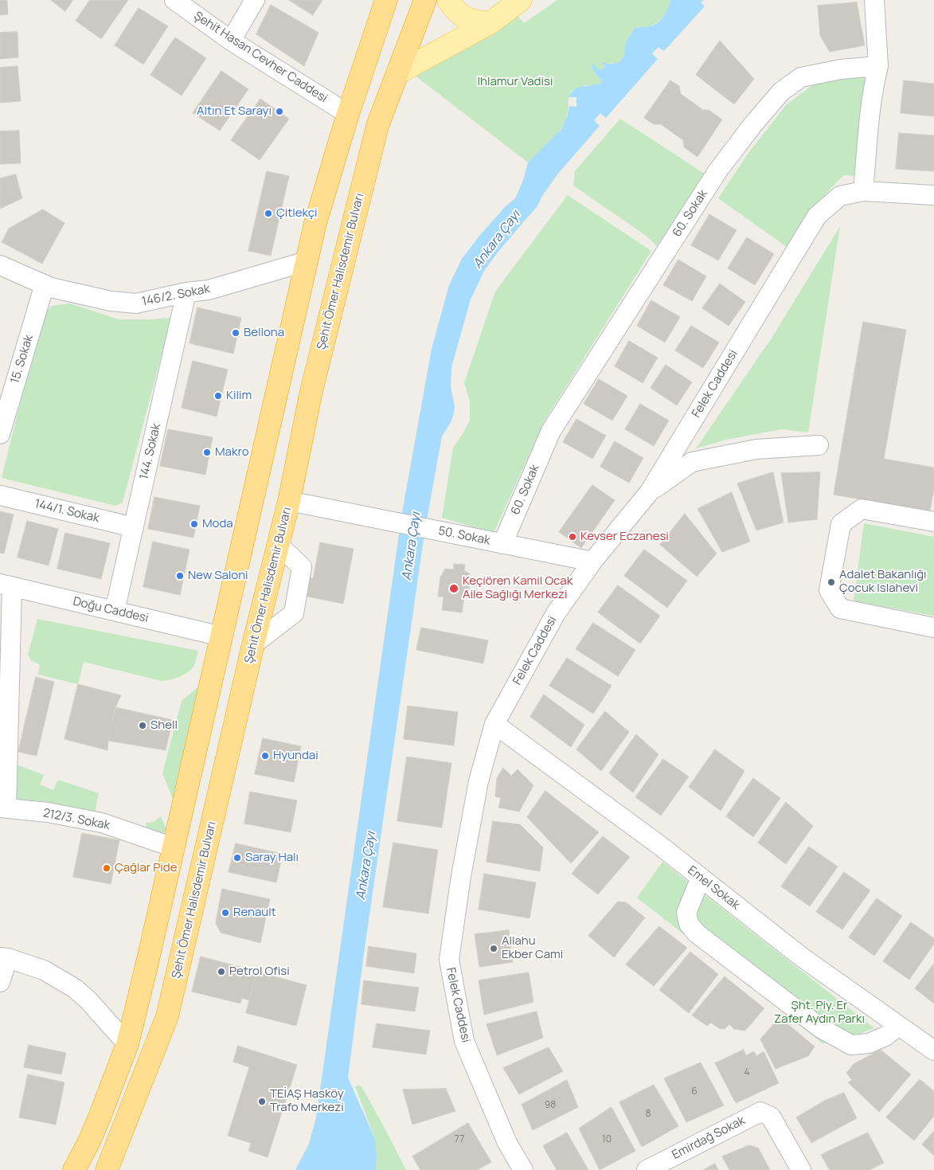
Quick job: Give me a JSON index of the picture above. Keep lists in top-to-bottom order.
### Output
{
  "streets": {
    "highway": ["Şehit Ömer Halisdemir Bulvarı"],
    "street": [
      "Şehit Hasan Cevher Caddesi",
      "60. Sokak",
      "146/2. Sokak",
      "15. Sokak",
      "Felek Caddesi",
      "144. Sokak",
      "144/1. Sokak",
      "50. Sokak",
      "Doğu Caddesi",
      "212/3. Sokak",
      "Emel Sokak",
      "Emirdağ Sokak"
    ]
  },
  "crossings": [
    ["60. Sokak", "50. Sokak"],
    ["Şehit Ömer Halisdemir Bulvarı", "50. Sokak"],
    ["146/2. Sokak", "15. Sokak"],
    ["146/2. Sokak", "144. Sokak"],
    ["Felek Caddesi", "50. Sokak"],
    ["Felek Caddesi", "Emel Sokak"],
    ["144. Sokak", "144/1. Sokak"],
    ["144. Sokak", "Doğu Caddesi"]
  ],
  "water": ["Ankara Çayı"],
  "parks": ["Ihlamur Vadisi", "Şht. Piy. Er Zafer Aydın Parkı"],
  "places": [
    "Altın Et Sarayı",
    "Çitlekçi",
    "Bellona",
    "Kilim",
    "Makro",
    "Moda",
    "Kevser Eczanesi",
    "New Saloni",
    "Adalet Bakanlığı Çocuk Islahevi",
    "Keçiören Kamil Ocak Aile Sağlığı Merkezi",
    "Shell",
    "Hyundai",
    "Saray Halı",
    "Çağlar Pide",
    "Renault",
    "Allahu Ekber Cami",
    "Petrol Ofisi",
    "TEİAŞ Hasköy Trafo Merkezi"
  ],
  "house_numbers": [
    "4",
    "6",
    "98",
    "8",
    "77",
    "10"
  ]
}
